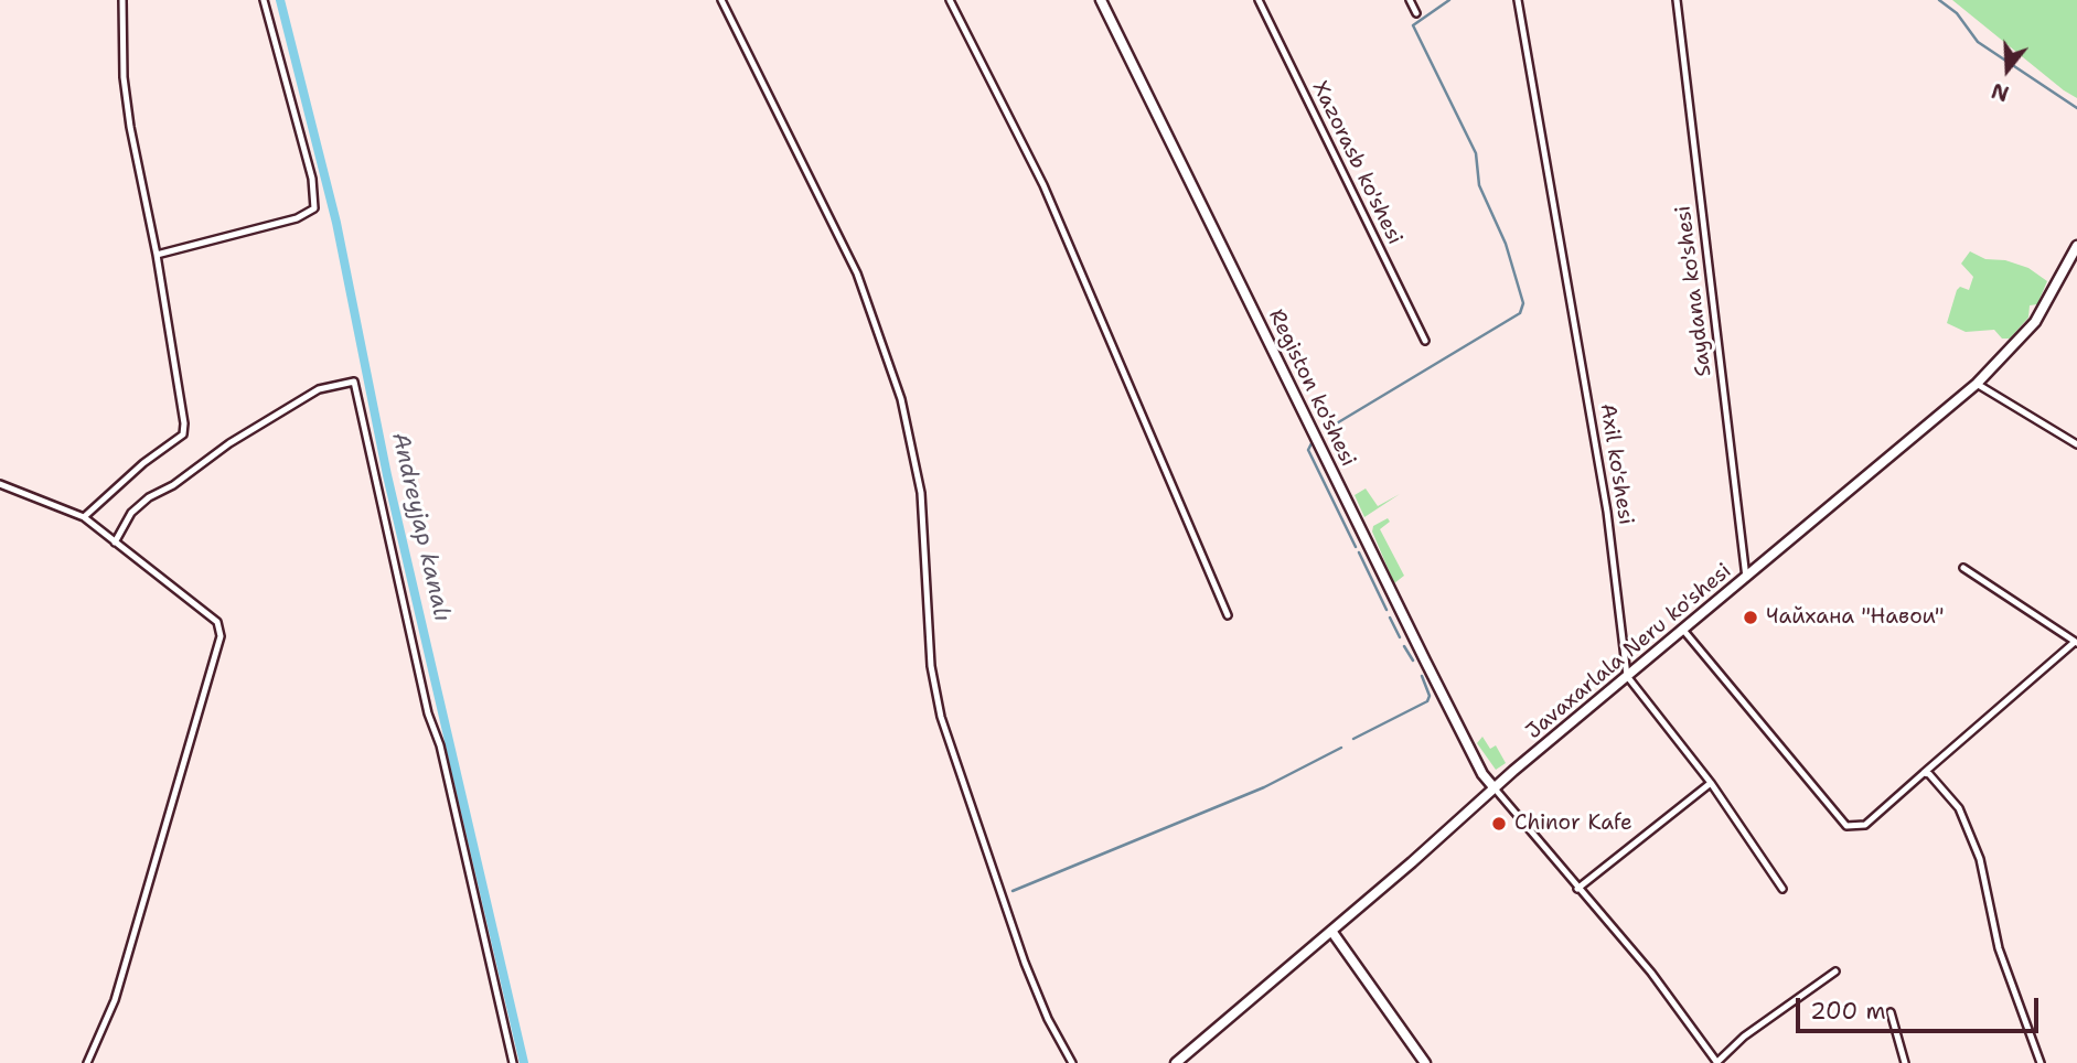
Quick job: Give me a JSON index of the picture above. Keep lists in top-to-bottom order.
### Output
{
  "streets": {
    "street": [
      "Xazorasb ko'shesi",
      "Saydana ko'shesi",
      "Registon ko'shesi",
      "Axil ko'shesi",
      "Javaxarlala Neru ko'shesi"
    ]
  },
  "crossings": [
    ["Saydana ko'shesi", "Javaxarlala Neru ko'shesi"],
    ["Registon ko'shesi", "Javaxarlala Neru ko'shesi"],
    ["Axil ko'shesi", "Javaxarlala Neru ko'shesi"]
  ],
  "water": ["Andreyjap kanalı"],
  "places": ["Чайхана \"Навои\"", "Chinor Kafe"],
  "scale_bar": "200 m",
  "north": "bottom"
}
